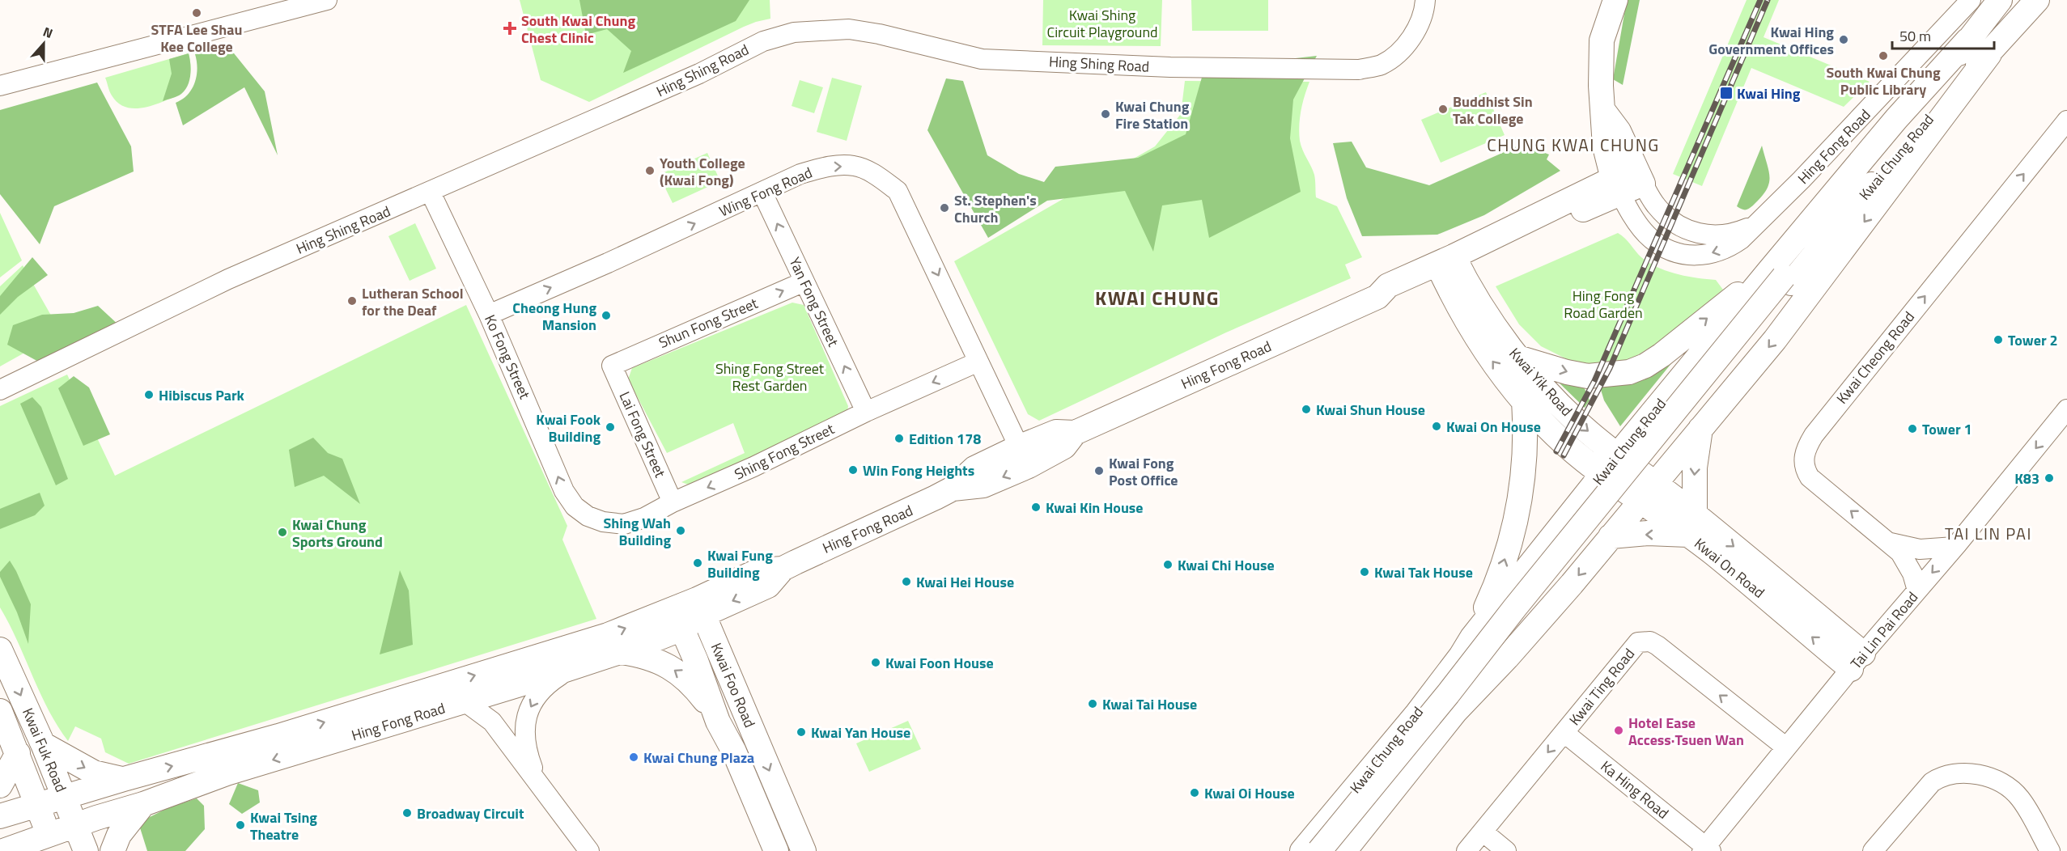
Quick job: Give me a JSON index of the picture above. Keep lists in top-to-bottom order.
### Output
{
  "streets": {
    "main road": [
      "Hing Fong Road",
      "Kwai Chung Road",
      "Kwai Yik Road",
      "Kwai On Road",
      "Kwai Foo Road",
      "Kwai Fuk Road"
    ],
    "street": [
      "Hing Shing Road",
      "Wing Fong Road",
      "Yan Fong Street",
      "Shun Fong Street",
      "Ko Fong Street",
      "Kwai Cheong Road",
      "Lai Fong Street",
      "Shing Fong Street",
      "Tai Lin Pai Road",
      "Kwai Ting Road",
      "Ka Hing Road"
    ]
  },
  "crossings": [
    ["Hing Shing Road", "Ko Fong Street"],
    ["Hing Fong Road", "Wing Fong Road"],
    ["Hing Fong Road", "Kwai Yik Road"],
    ["Hing Fong Road", "Kwai Foo Road"],
    ["Hing Fong Road", "Kwai Fuk Road"],
    ["Kwai Chung Road", "Kwai Yik Road"],
    ["Kwai Chung Road", "Kwai On Road"],
    ["Wing Fong Road", "Yan Fong Street"],
    ["Wing Fong Road", "Ko Fong Street"],
    ["Wing Fong Road", "Shing Fong Street"],
    ["Yan Fong Street", "Shun Fong Street"],
    ["Yan Fong Street", "Shing Fong Street"],
    ["Shun Fong Street", "Lai Fong Street"],
    ["Ko Fong Street", "Shing Fong Street"],
    ["Kwai Cheong Road", "Tai Lin Pai Road"],
    ["Kwai Yik Road", "Kwai On Road"],
    ["Lai Fong Street", "Shing Fong Street"],
    ["Kwai On Road", "Tai Lin Pai Road"],
    ["Tai Lin Pai Road", "Kwai Ting Road"],
    ["Tai Lin Pai Road", "Ka Hing Road"],
    ["Kwai Ting Road", "Ka Hing Road"]
  ],
  "one_way": [
    "Yan Fong Street",
    "Shun Fong Street",
    "Ko Fong Street",
    "Kwai Cheong Road",
    "Shing Fong Street",
    "Tai Lin Pai Road"
  ],
  "districts": ["CHUNG KWAI CHUNG", "KWAI CHUNG", "TAI LIN PAI"],
  "parks": ["Kwai Shing Circuit Playground", "Hing Fong Road Garden", "Shing Fong Street Rest Garden"],
  "places": {
    "other": [
      "STFA Lee Shau Kee College",
      "Kwai Hing Government Offices",
      "South Kwai Chung Public Library",
      "Buddhist Sin Tak College",
      "Kwai Chung Fire Station",
      "Youth College (Kwai Fong)",
      "St. Stephen's Church",
      "Lutheran School for the Deaf",
      "Cheong Hung Mansion",
      "Tower 2",
      "Hibiscus Park",
      "Kwai Shun House",
      "Kwai On House",
      "Kwai Fook Building",
      "Tower 1",
      "Edition 178",
      "Win Fong Heights",
      "Kwai Fong Post Office",
      "K83",
      "Kwai Kin House",
      "Shing Wah Building",
      "Kwai Chung Sports Ground",
      "Kwai Fung Building",
      "Kwai Chi House",
      "Kwai Tak House",
      "Kwai Hei House",
      "Kwai Foon House",
      "Kwai Tai House",
      "Hotel Ease Access·Tsuen Wan",
      "Kwai Yan House",
      "Kwai Chung Plaza",
      "Kwai Oi House",
      "Broadway Circuit",
      "Kwai Tsing Theatre"
    ],
    "health": ["South Kwai Chung Chest Clinic"],
    "transit": ["Kwai Hing"]
  },
  "scale_bar": "50 m",
  "north": "top"
}
